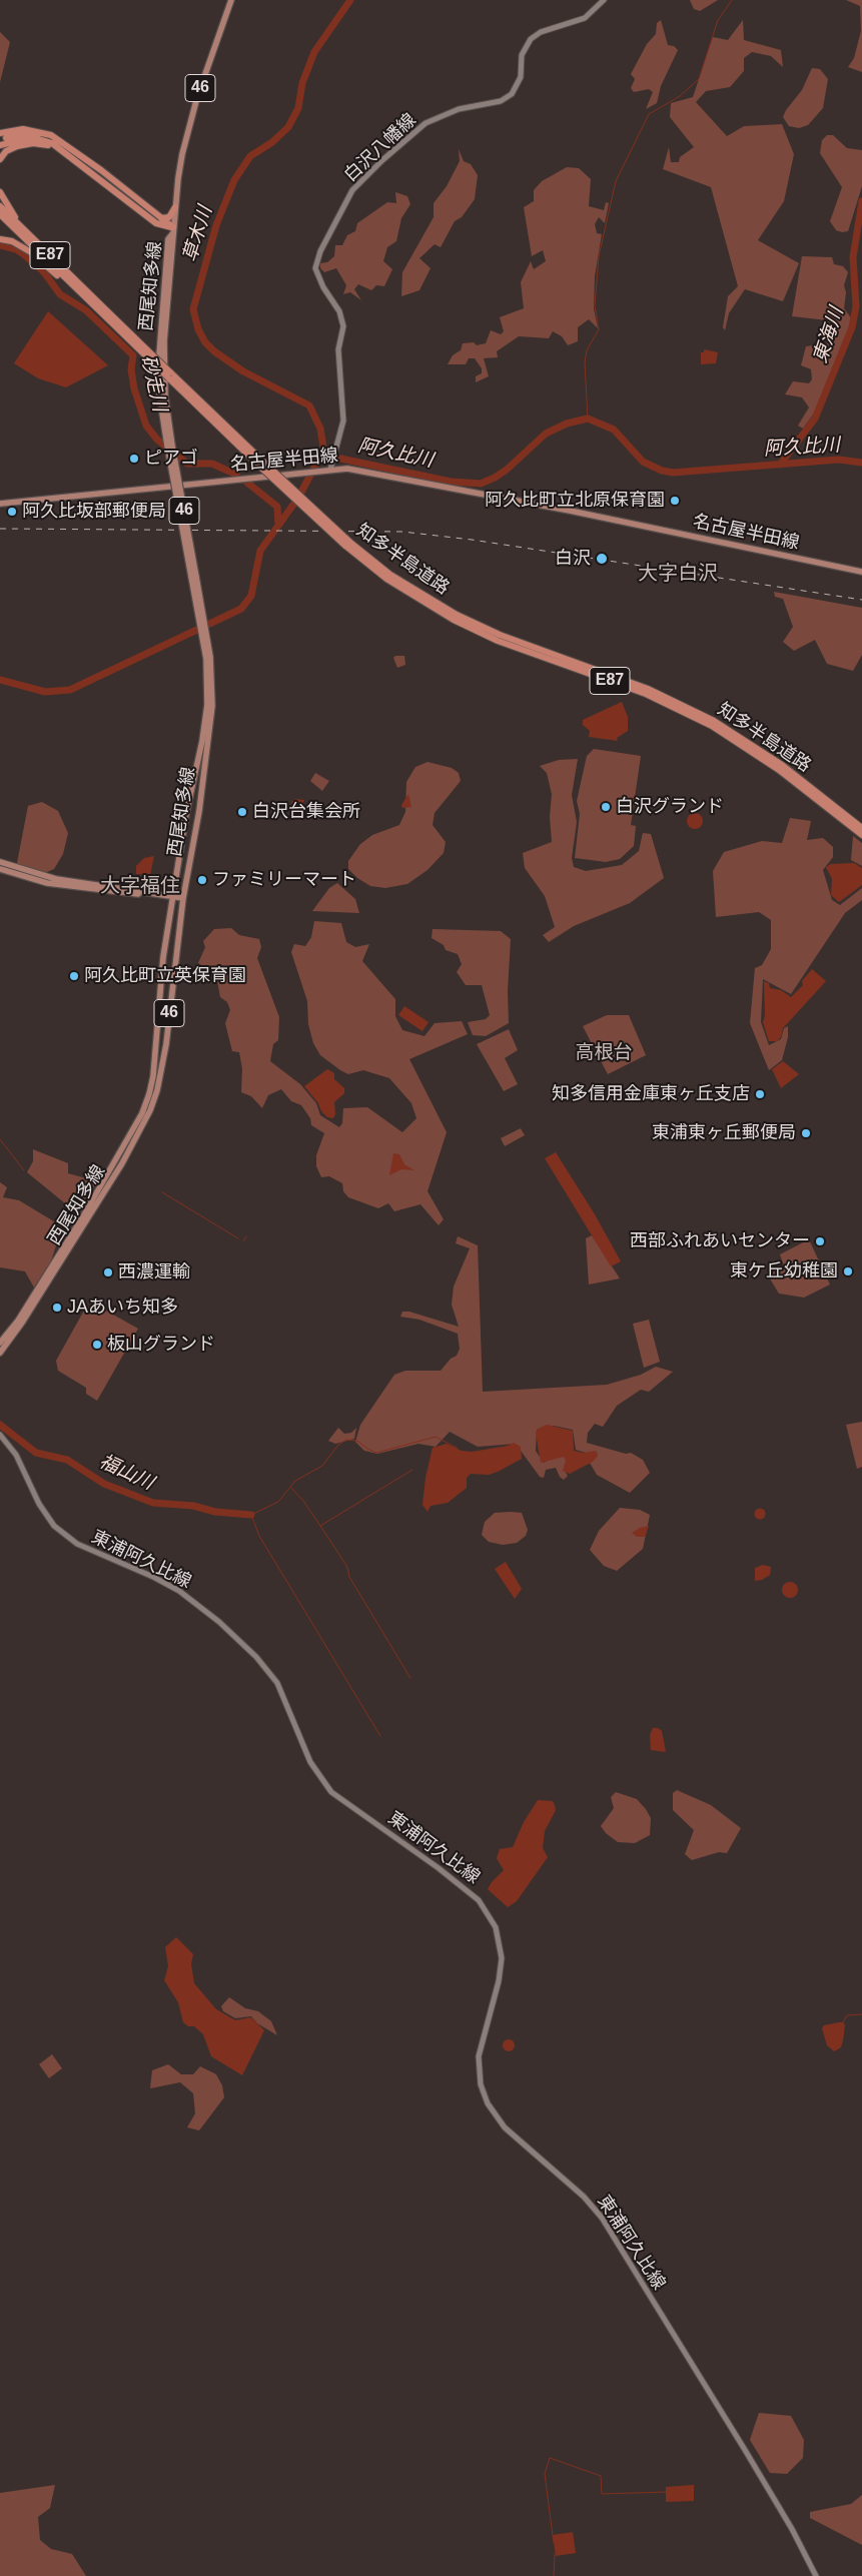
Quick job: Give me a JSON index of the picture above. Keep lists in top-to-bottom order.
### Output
{
  "streets": {
    "highway": ["E87", "知多半島道路"],
    "main road": [
      "46",
      "白沢八幡線",
      "西尾知多線",
      "名古屋半田線",
      "東浦阿久比線"
    ]
  },
  "crossings": [
    ["白沢八幡線", "名古屋半田線"]
  ],
  "districts": ["大字白沢", "大字福住", "高根台"],
  "water": [
    "草木川",
    "東海川",
    "砂走川",
    "阿久比川",
    "福山川"
  ],
  "places": [
    "ピアゴ",
    "阿久比町立北原保育園",
    "阿久比坂部郵便局",
    "白沢",
    "白沢グランド",
    "白沢台集会所",
    "ファミリーマート",
    "阿久比町立英保育園",
    "知多信用金庫東ヶ丘支店",
    "東浦東ヶ丘郵便局",
    "西部ふれあいセンター",
    "東ケ丘幼稚園",
    "西濃運輸",
    "JAあいち知多",
    "板山グランド"
  ]
}
